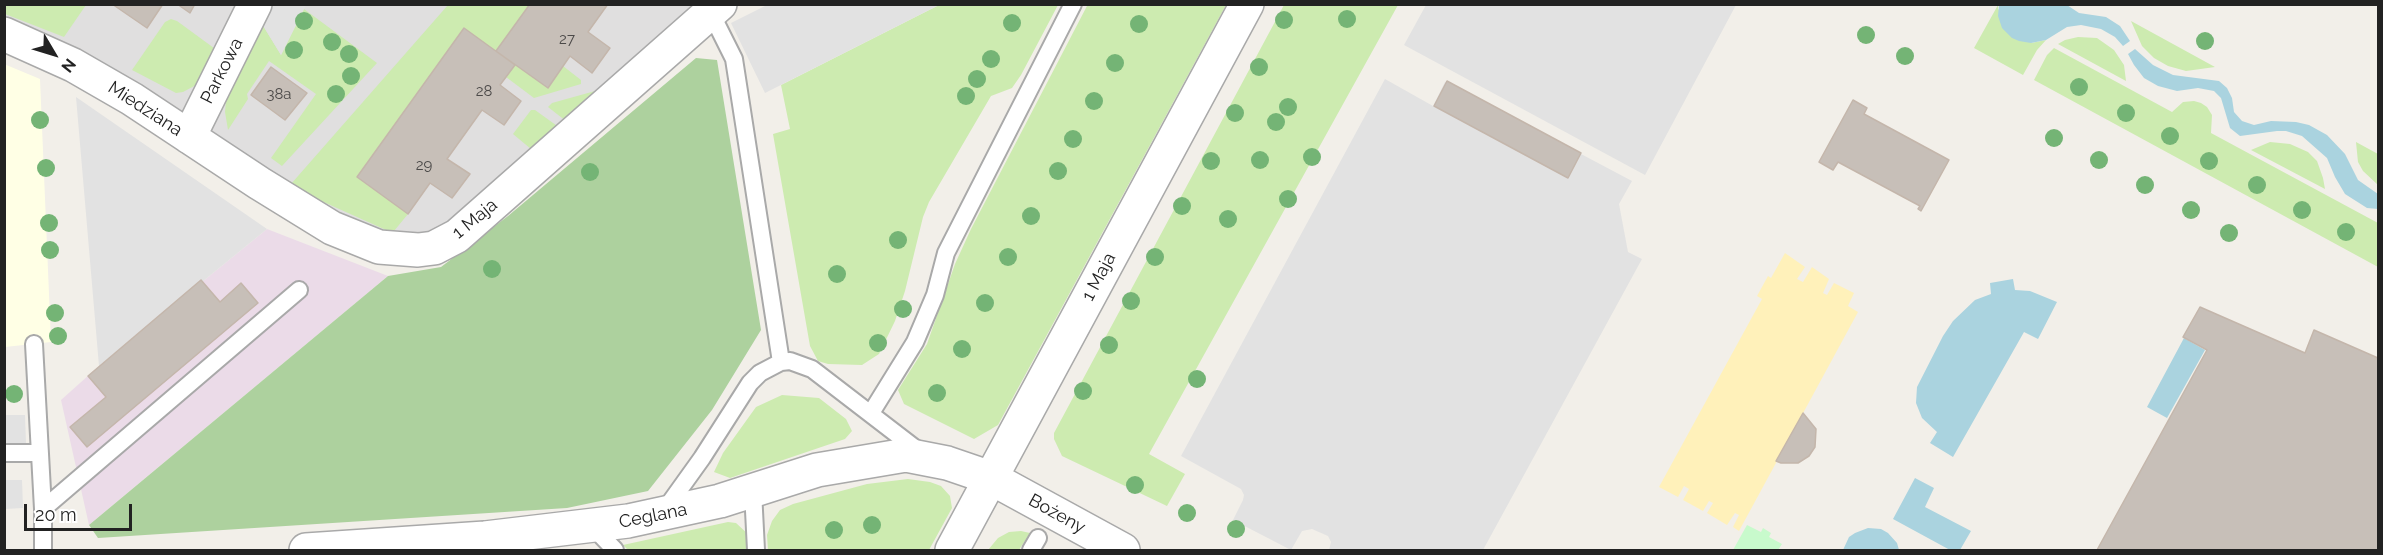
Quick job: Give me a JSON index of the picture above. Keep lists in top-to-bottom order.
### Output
{
  "streets": {
    "street": [
      "Parkowa",
      "Miedziana",
      "1 Maja",
      "Bożeny",
      "Ceglana"
    ]
  },
  "crossings": [
    ["Parkowa", "Miedziana"],
    ["Parkowa", "1 Maja"],
    ["Miedziana", "1 Maja"],
    ["1 Maja", "Bożeny"],
    ["1 Maja", "Ceglana"],
    ["Bożeny", "Ceglana"]
  ],
  "house_numbers": [
    "27",
    "28",
    "38a",
    "29"
  ],
  "scale_bar": "20 m",
  "north": "bottom right"
}
